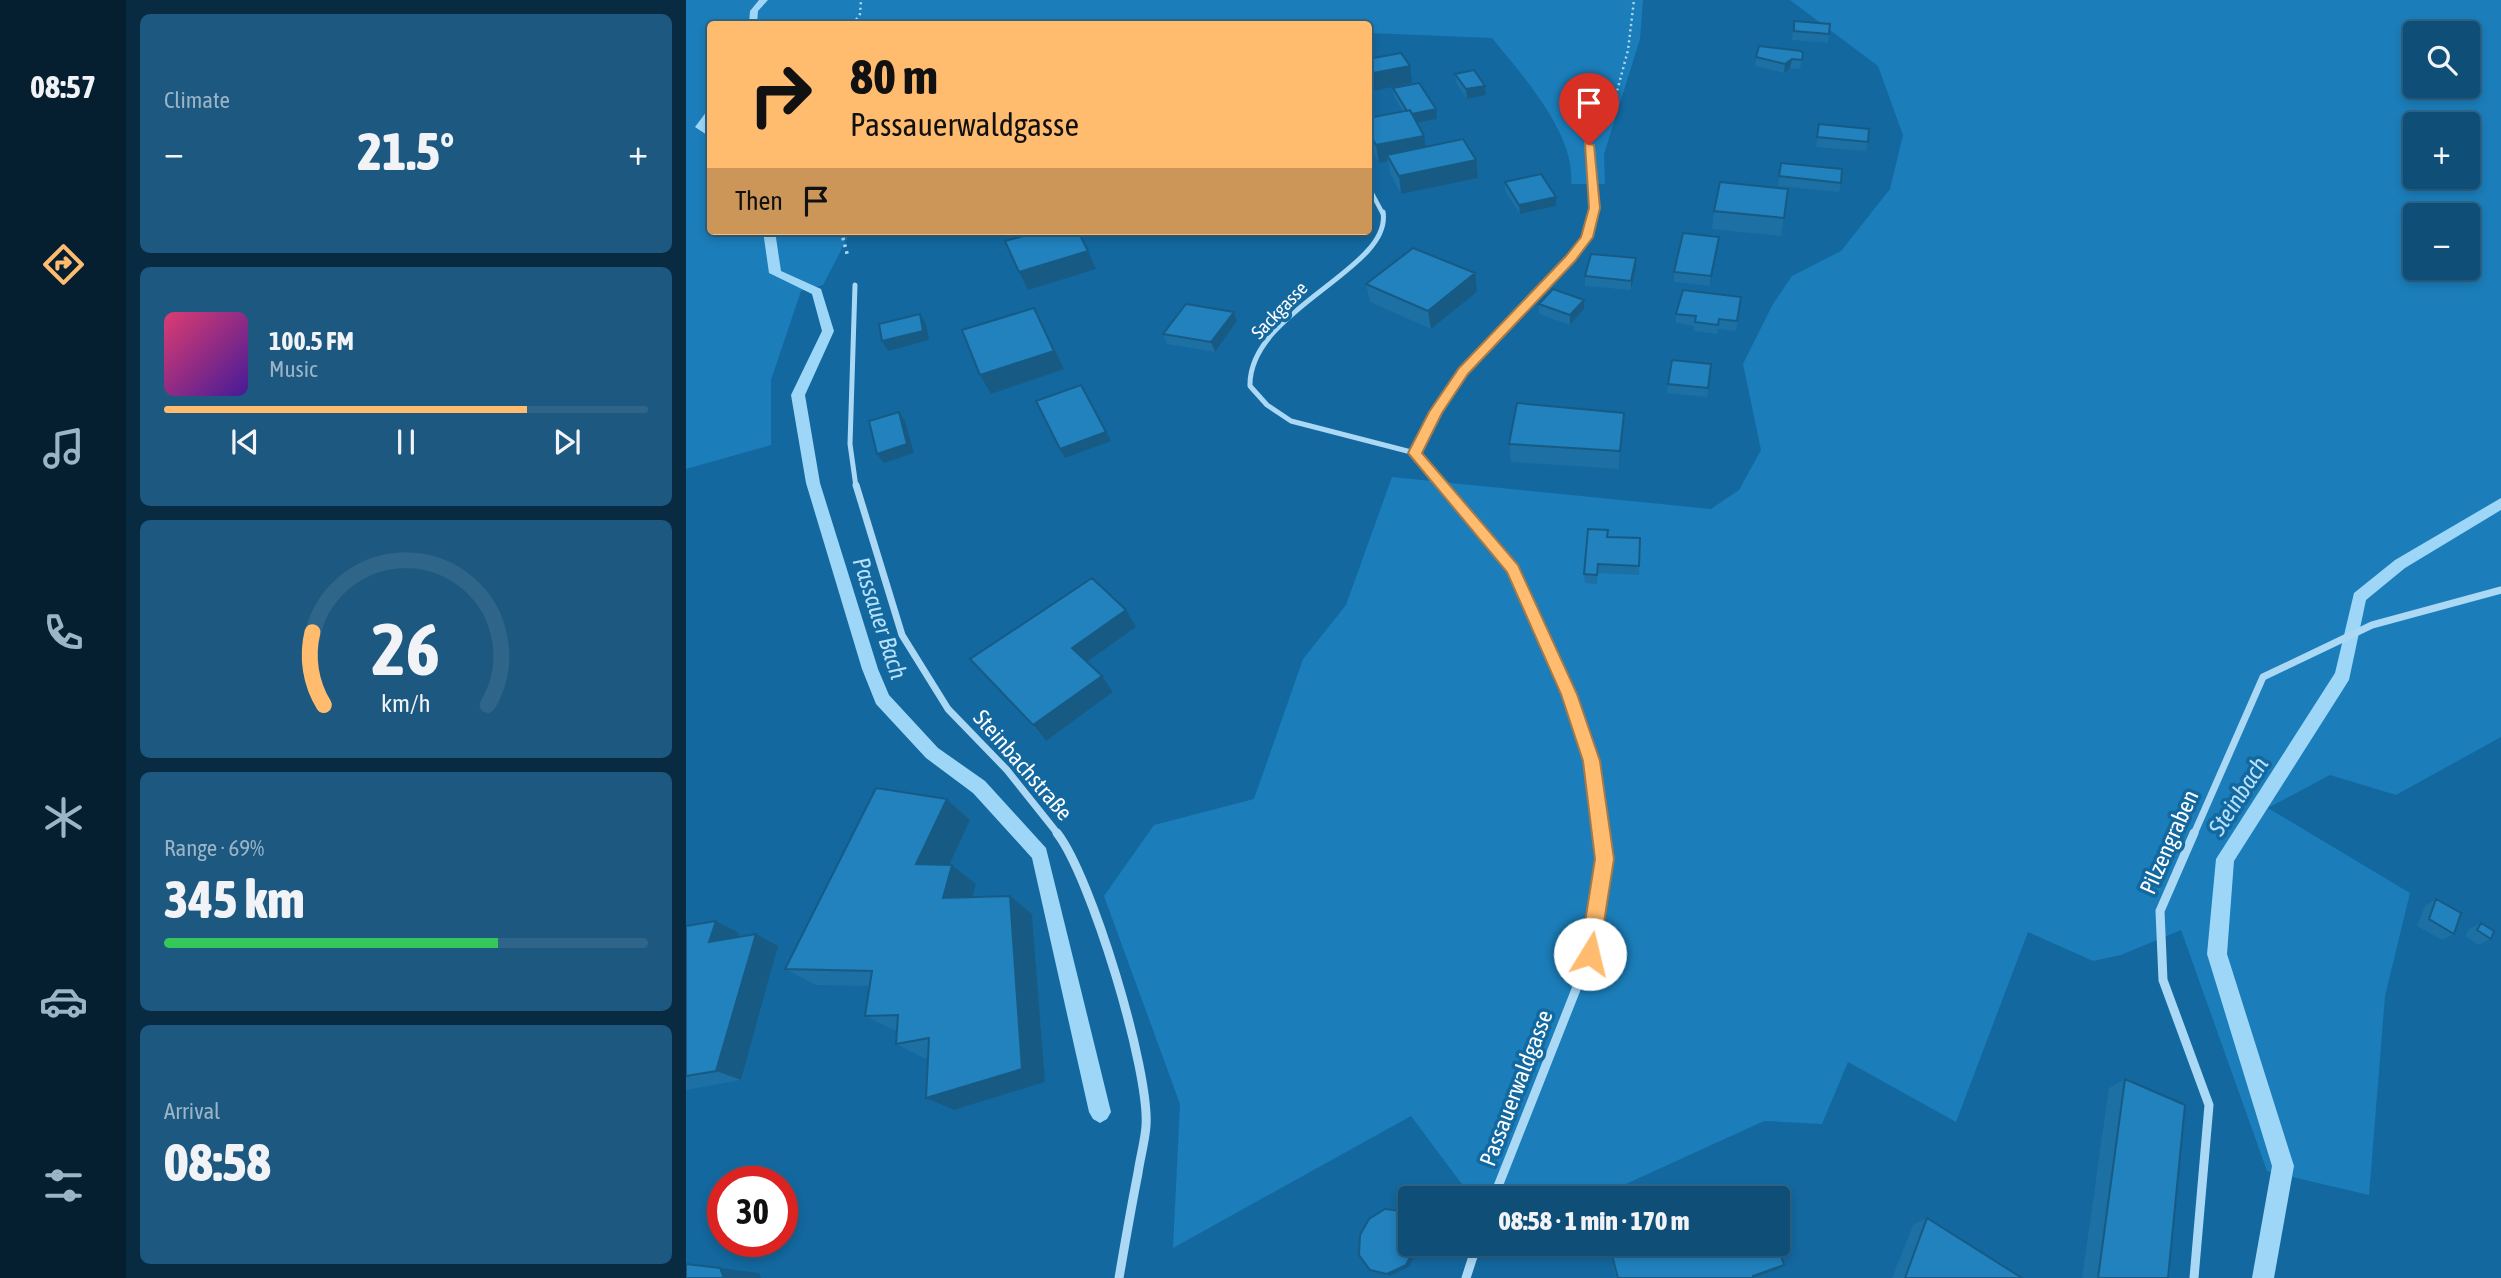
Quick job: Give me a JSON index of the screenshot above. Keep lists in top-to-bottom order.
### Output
{
  "streets": {
    "street": [
      "Sackgasse",
      "Steinbachstraße",
      "Pilzengraben",
      "Passauerwaldgasse"
    ]
  },
  "crossings": [
    ["Sackgasse", "Passauerwaldgasse"]
  ],
  "water": ["Passauer Bach", "Steinbach"],
  "page": {
    "tabs": "08:57",
    "tile": [
      "Climate",
      ["Range · 69%", "345 km"],
      ["Arrival", "08:58"]
    ],
    "map_buttons": ["+", "−"],
    "turn": ["80 m", "Passauerwaldgasse"],
    "heat": ["−", "21.5°", "+"],
    "then": "Then",
    "song": ["100.5 FM", "Music"],
    "limit": "30",
    "trip": "08:58 · 1 min · 170 m",
    "gauge": ["26", "km/h"]
  }
}
